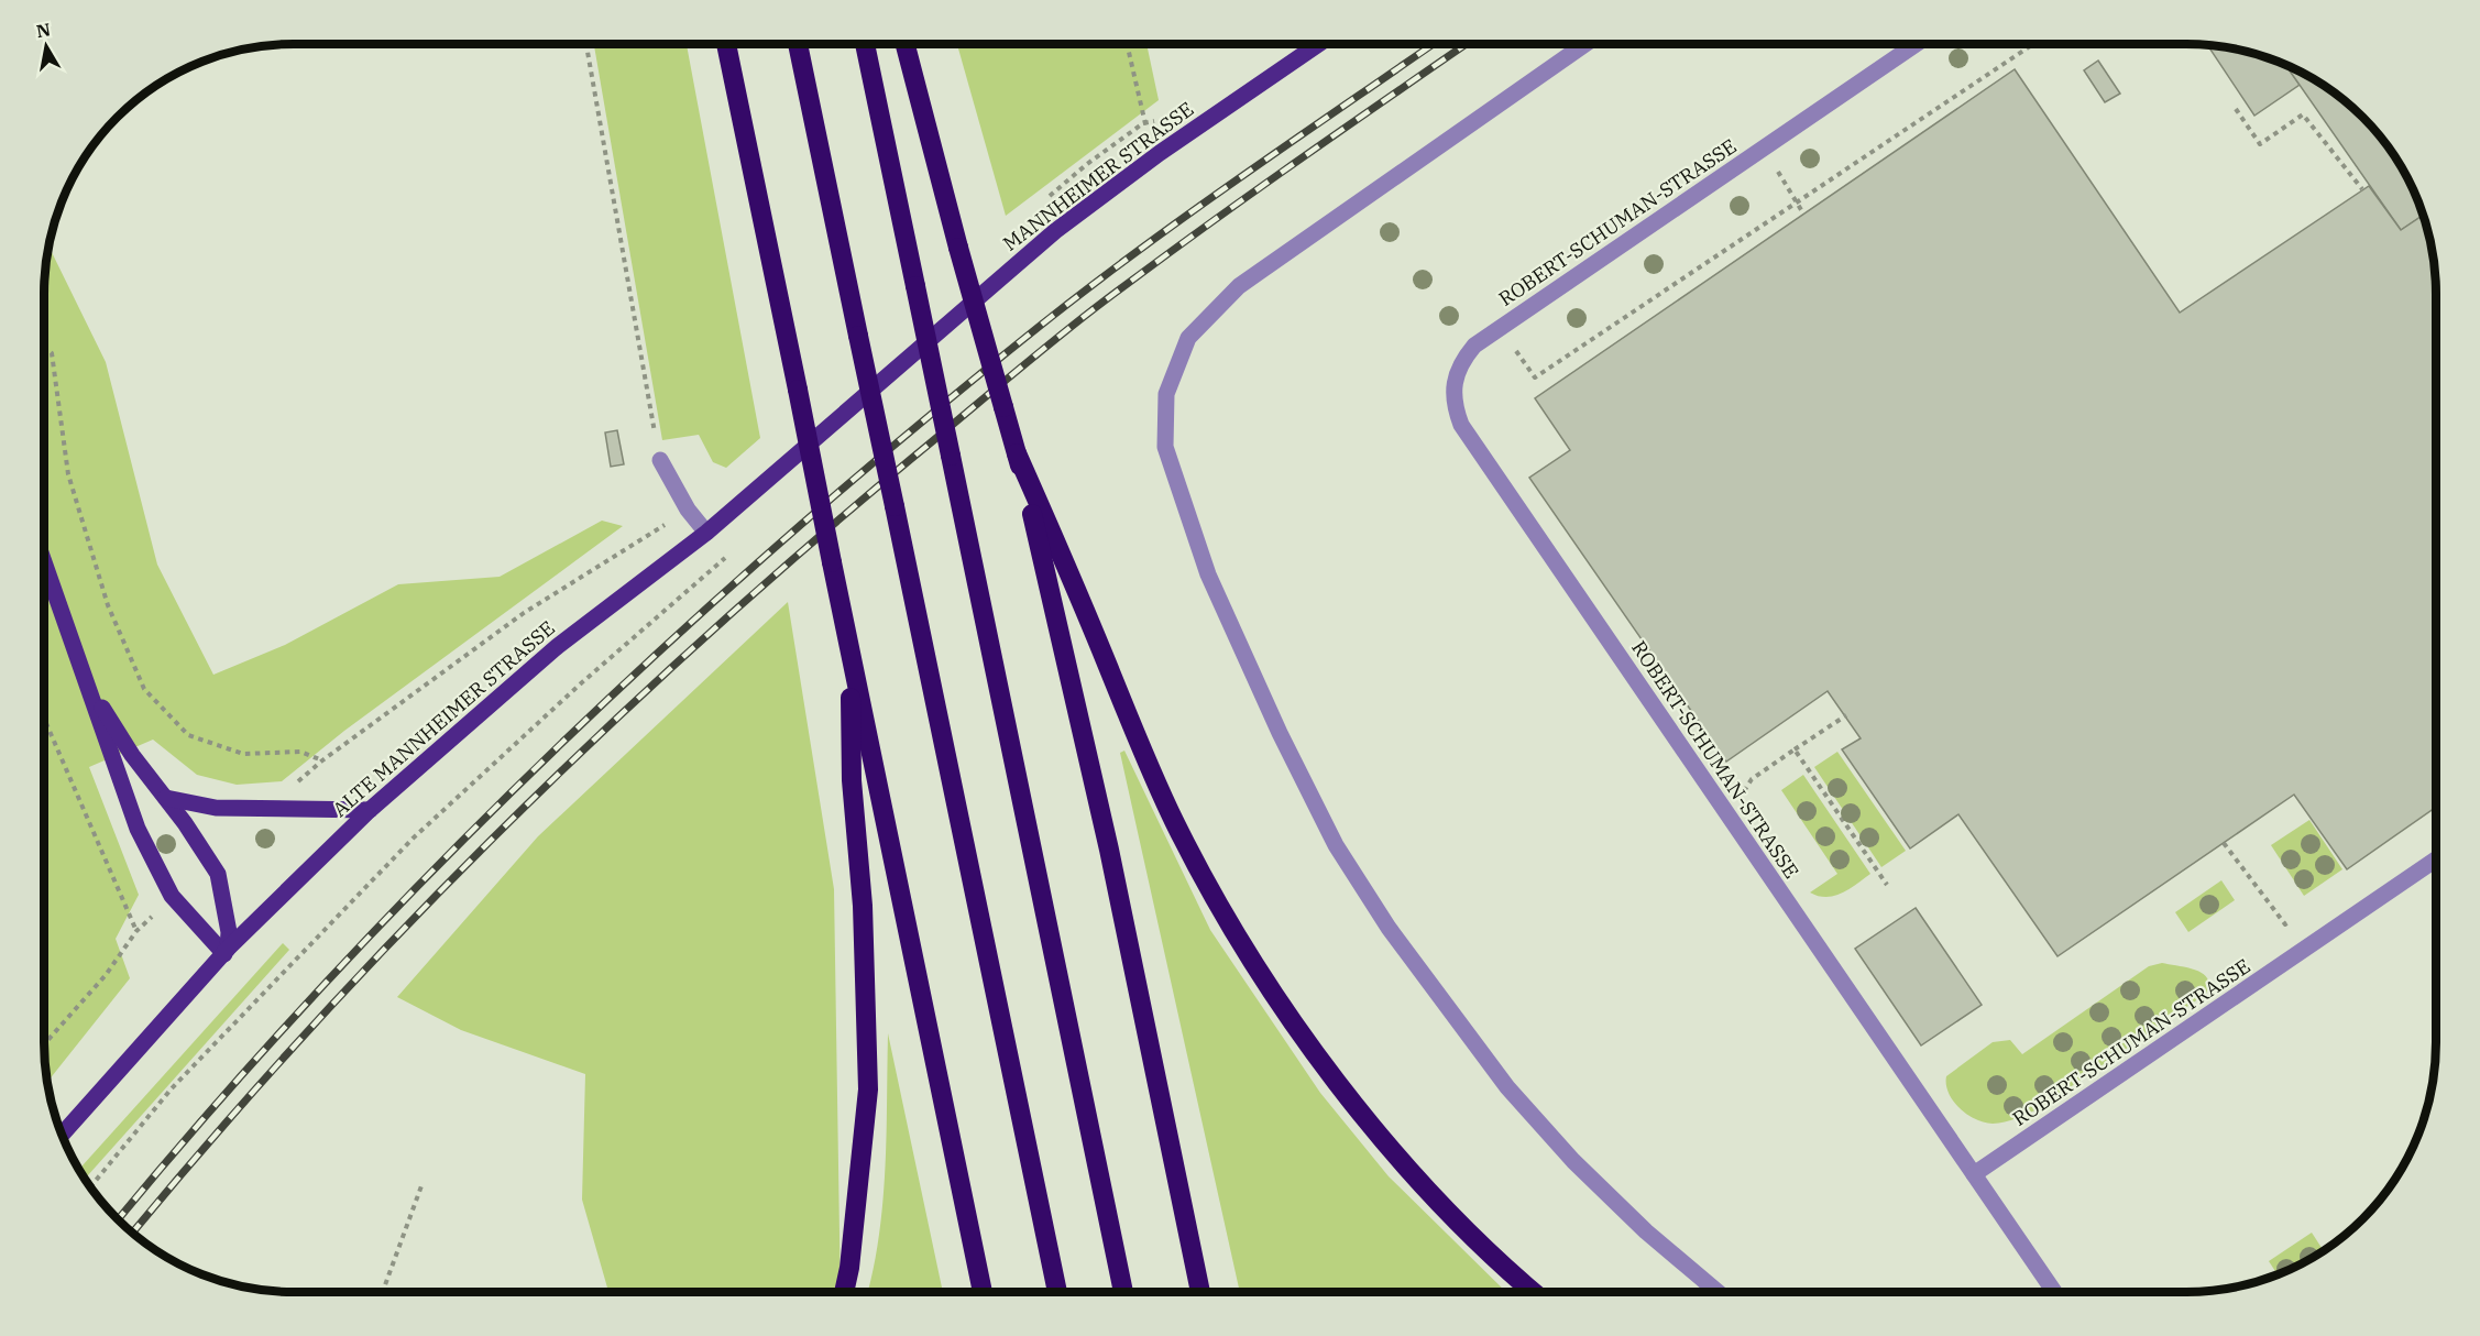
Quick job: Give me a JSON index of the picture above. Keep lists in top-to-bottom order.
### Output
{
  "streets": {
    "main road": ["MANNHEIMER STRASSE", "ALTE MANNHEIMER STRASSE"],
    "lane": ["ROBERT-SCHUMAN-STRASSE"]
  },
  "crossings": [
    ["MANNHEIMER STRASSE", "ALTE MANNHEIMER STRASSE"]
  ],
  "north": "top"
}
